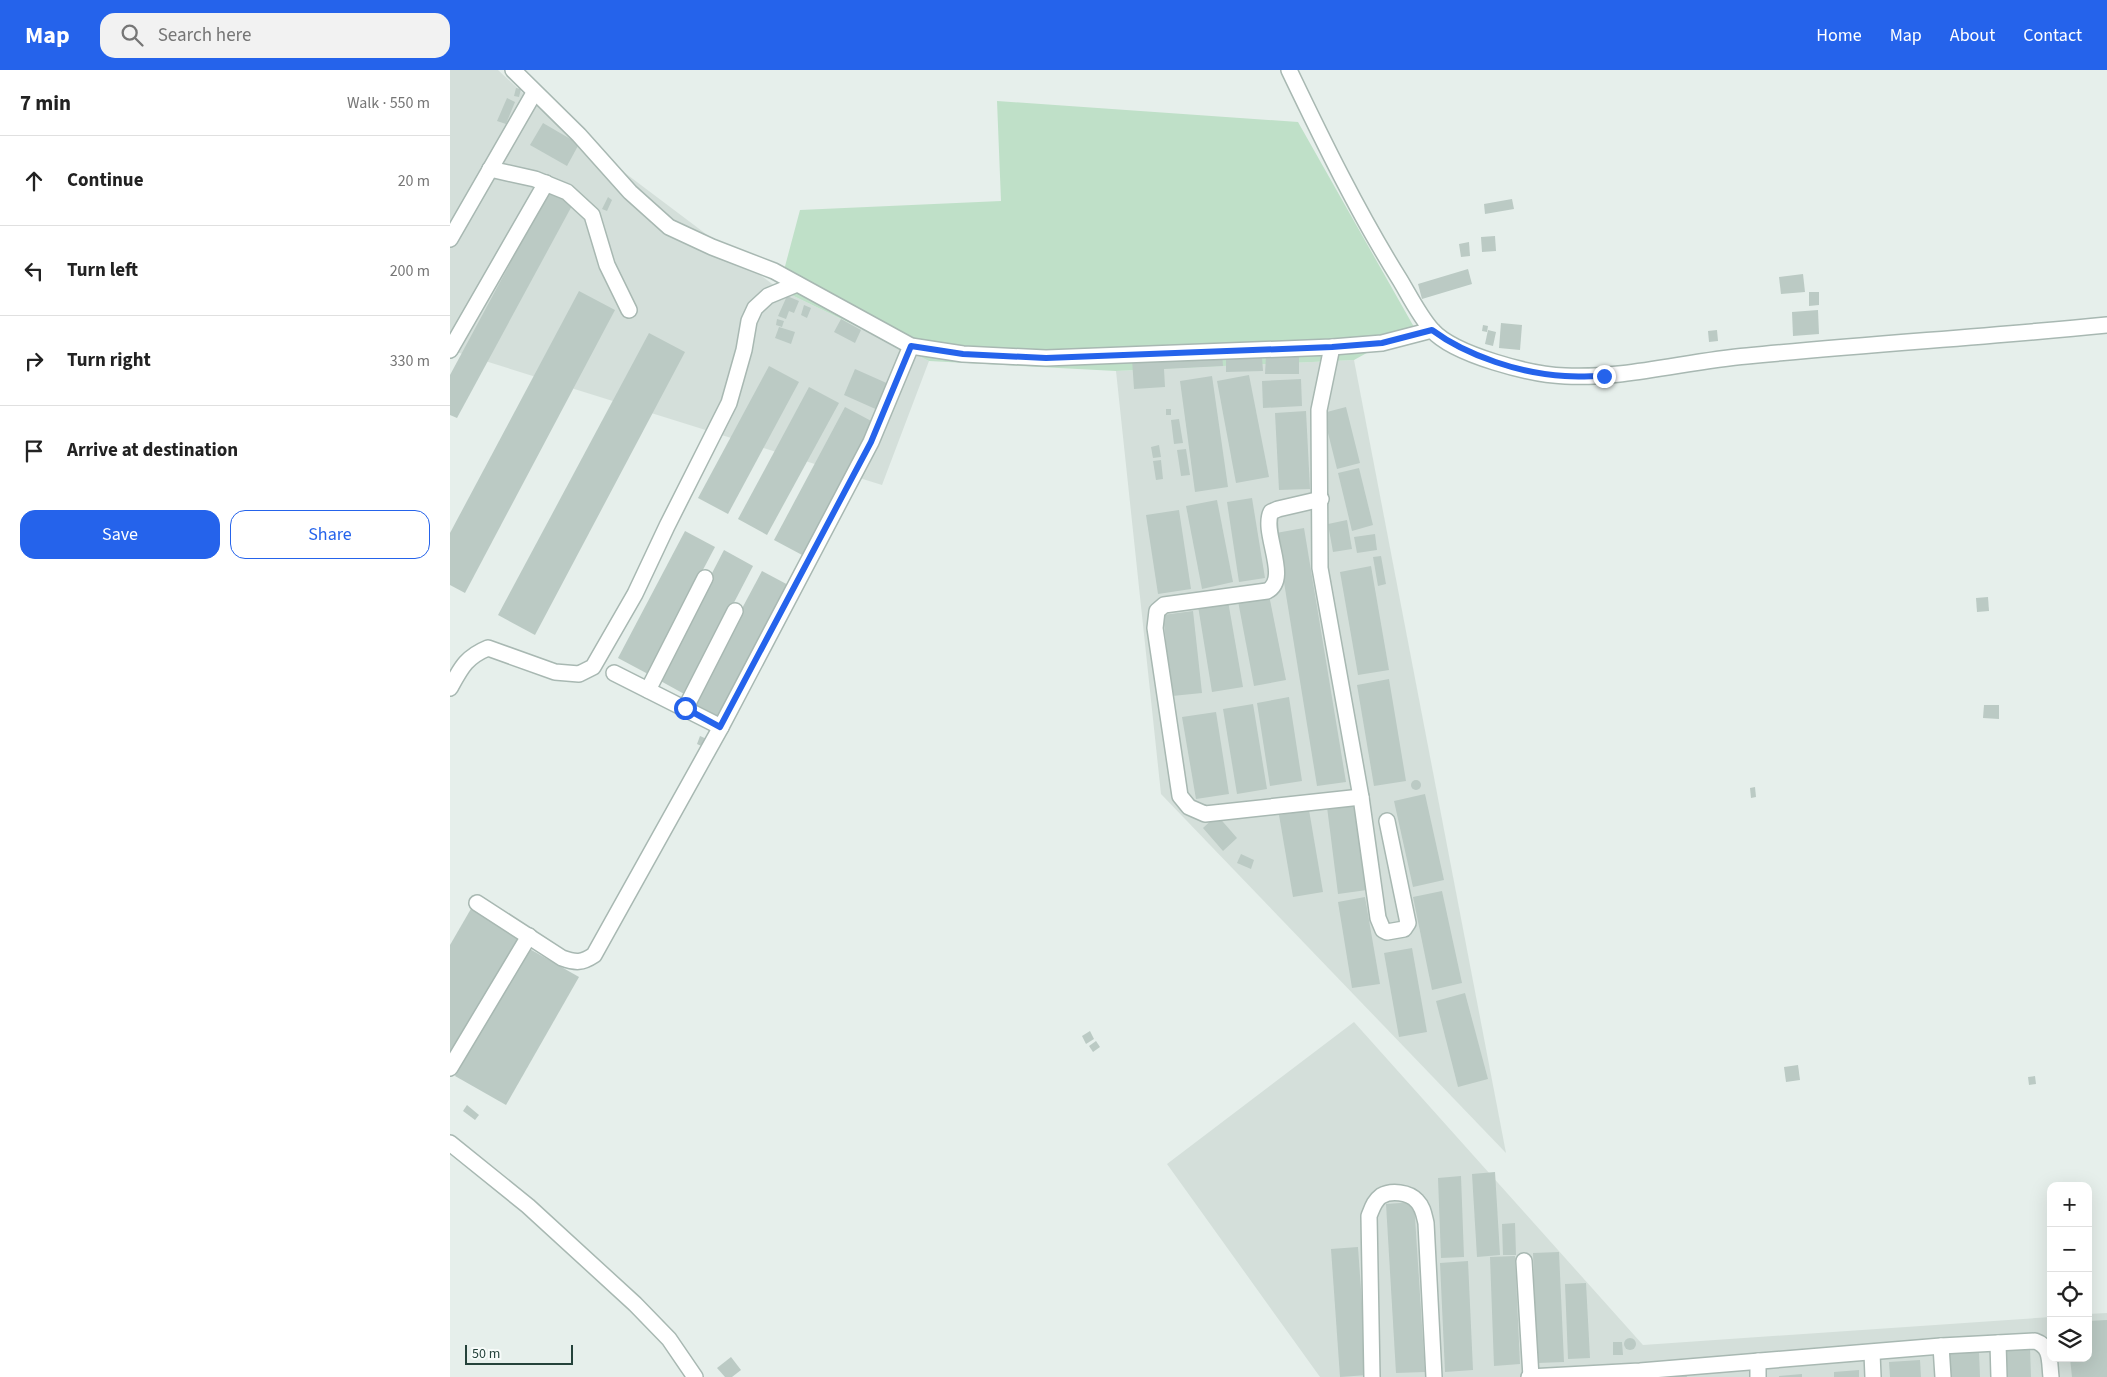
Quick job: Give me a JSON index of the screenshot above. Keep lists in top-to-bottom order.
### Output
{
  "scale_bar": "50 m",
  "page": {
    "header": "Map",
    "search": "Search here",
    "nav": [
      "Home",
      "Map",
      "About",
      "Contact"
    ],
    "heading": ["7 min", "Walk · 550 m"],
    "list": [
      ["Continue", "20 m"],
      ["Turn left", "200 m"],
      ["Turn right", "330 m"],
      "Arrive at destination"
    ],
    "buttons": ["Save", "Share"],
    "map_buttons": ["+", "−"],
    "scale": "50 m"
  }
}
